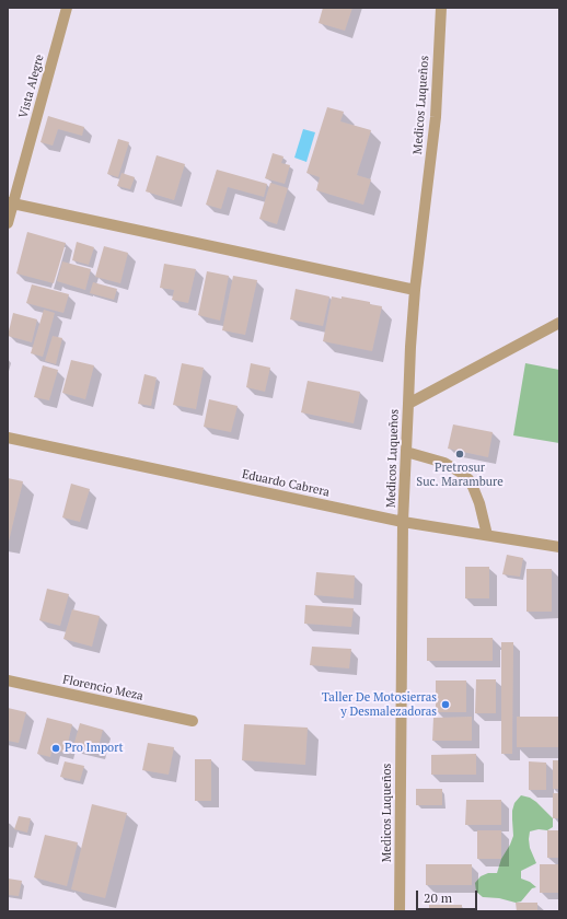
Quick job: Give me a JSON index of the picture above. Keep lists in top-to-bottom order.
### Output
{
  "streets": {
    "street": [
      "Vista Alegre",
      "Medicos Luqueños",
      "Eduardo Cabrera",
      "Florencio Meza"
    ]
  },
  "crossings": [
    ["Medicos Luqueños", "Eduardo Cabrera"]
  ],
  "places": ["Pretrosur Suc. Marambure", "Taller De Motosierras y Desmalezadoras", "Pro Import"],
  "scale_bar": "20 m"
}
